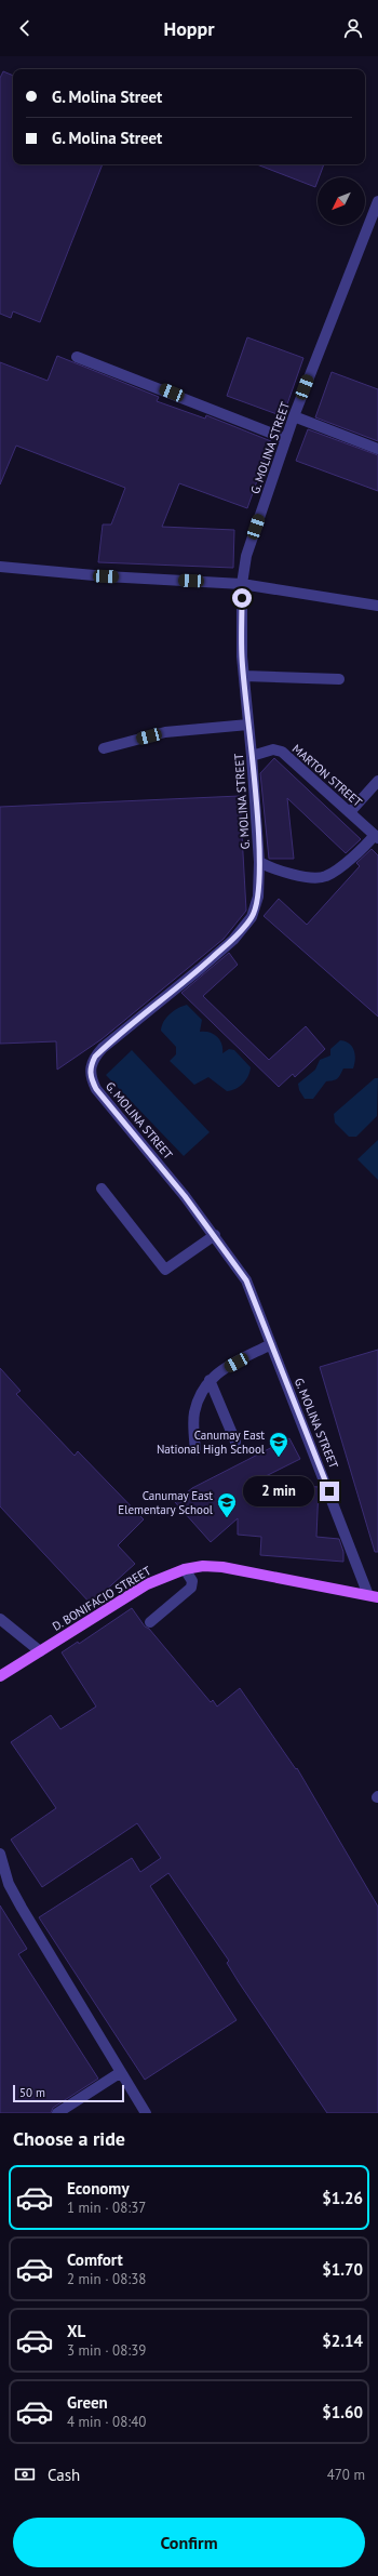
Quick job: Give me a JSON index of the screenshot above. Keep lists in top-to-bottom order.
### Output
{
  "streets": {
    "main road": ["D. BONIFACIO STREET"],
    "street": ["G. MOLINA STREET", "MARTON STREET"]
  },
  "crossings": [
    ["G. MOLINA STREET", "MARTON STREET"],
    ["G. MOLINA STREET", "D. BONIFACIO STREET"]
  ],
  "places": {
    "school or university": ["Canumay East National High School", "Canumay East Elementary School"]
  },
  "scale_bar": "50 m",
  "north": "bottom left",
  "page": {
    "header": "Hoppr",
    "banner": ["G. Molina Street", "G. Molina Street"],
    "bubble": "2 min",
    "scale": "50 m",
    "heading": "Choose a ride",
    "list": [
      {
        "name": "Economy",
        "note": "1 min · 08:37",
        "value": "$1.26"
      },
      {
        "name": "Comfort",
        "note": "2 min · 08:38",
        "value": "$1.70"
      },
      {
        "name": "XL",
        "note": "3 min · 08:39",
        "value": "$2.14"
      },
      {
        "name": "Green",
        "note": "4 min · 08:40",
        "value": "$1.60"
      }
    ],
    "pay": ["Cash", "470 m"],
    "buttons": "Confirm"
  }
}
